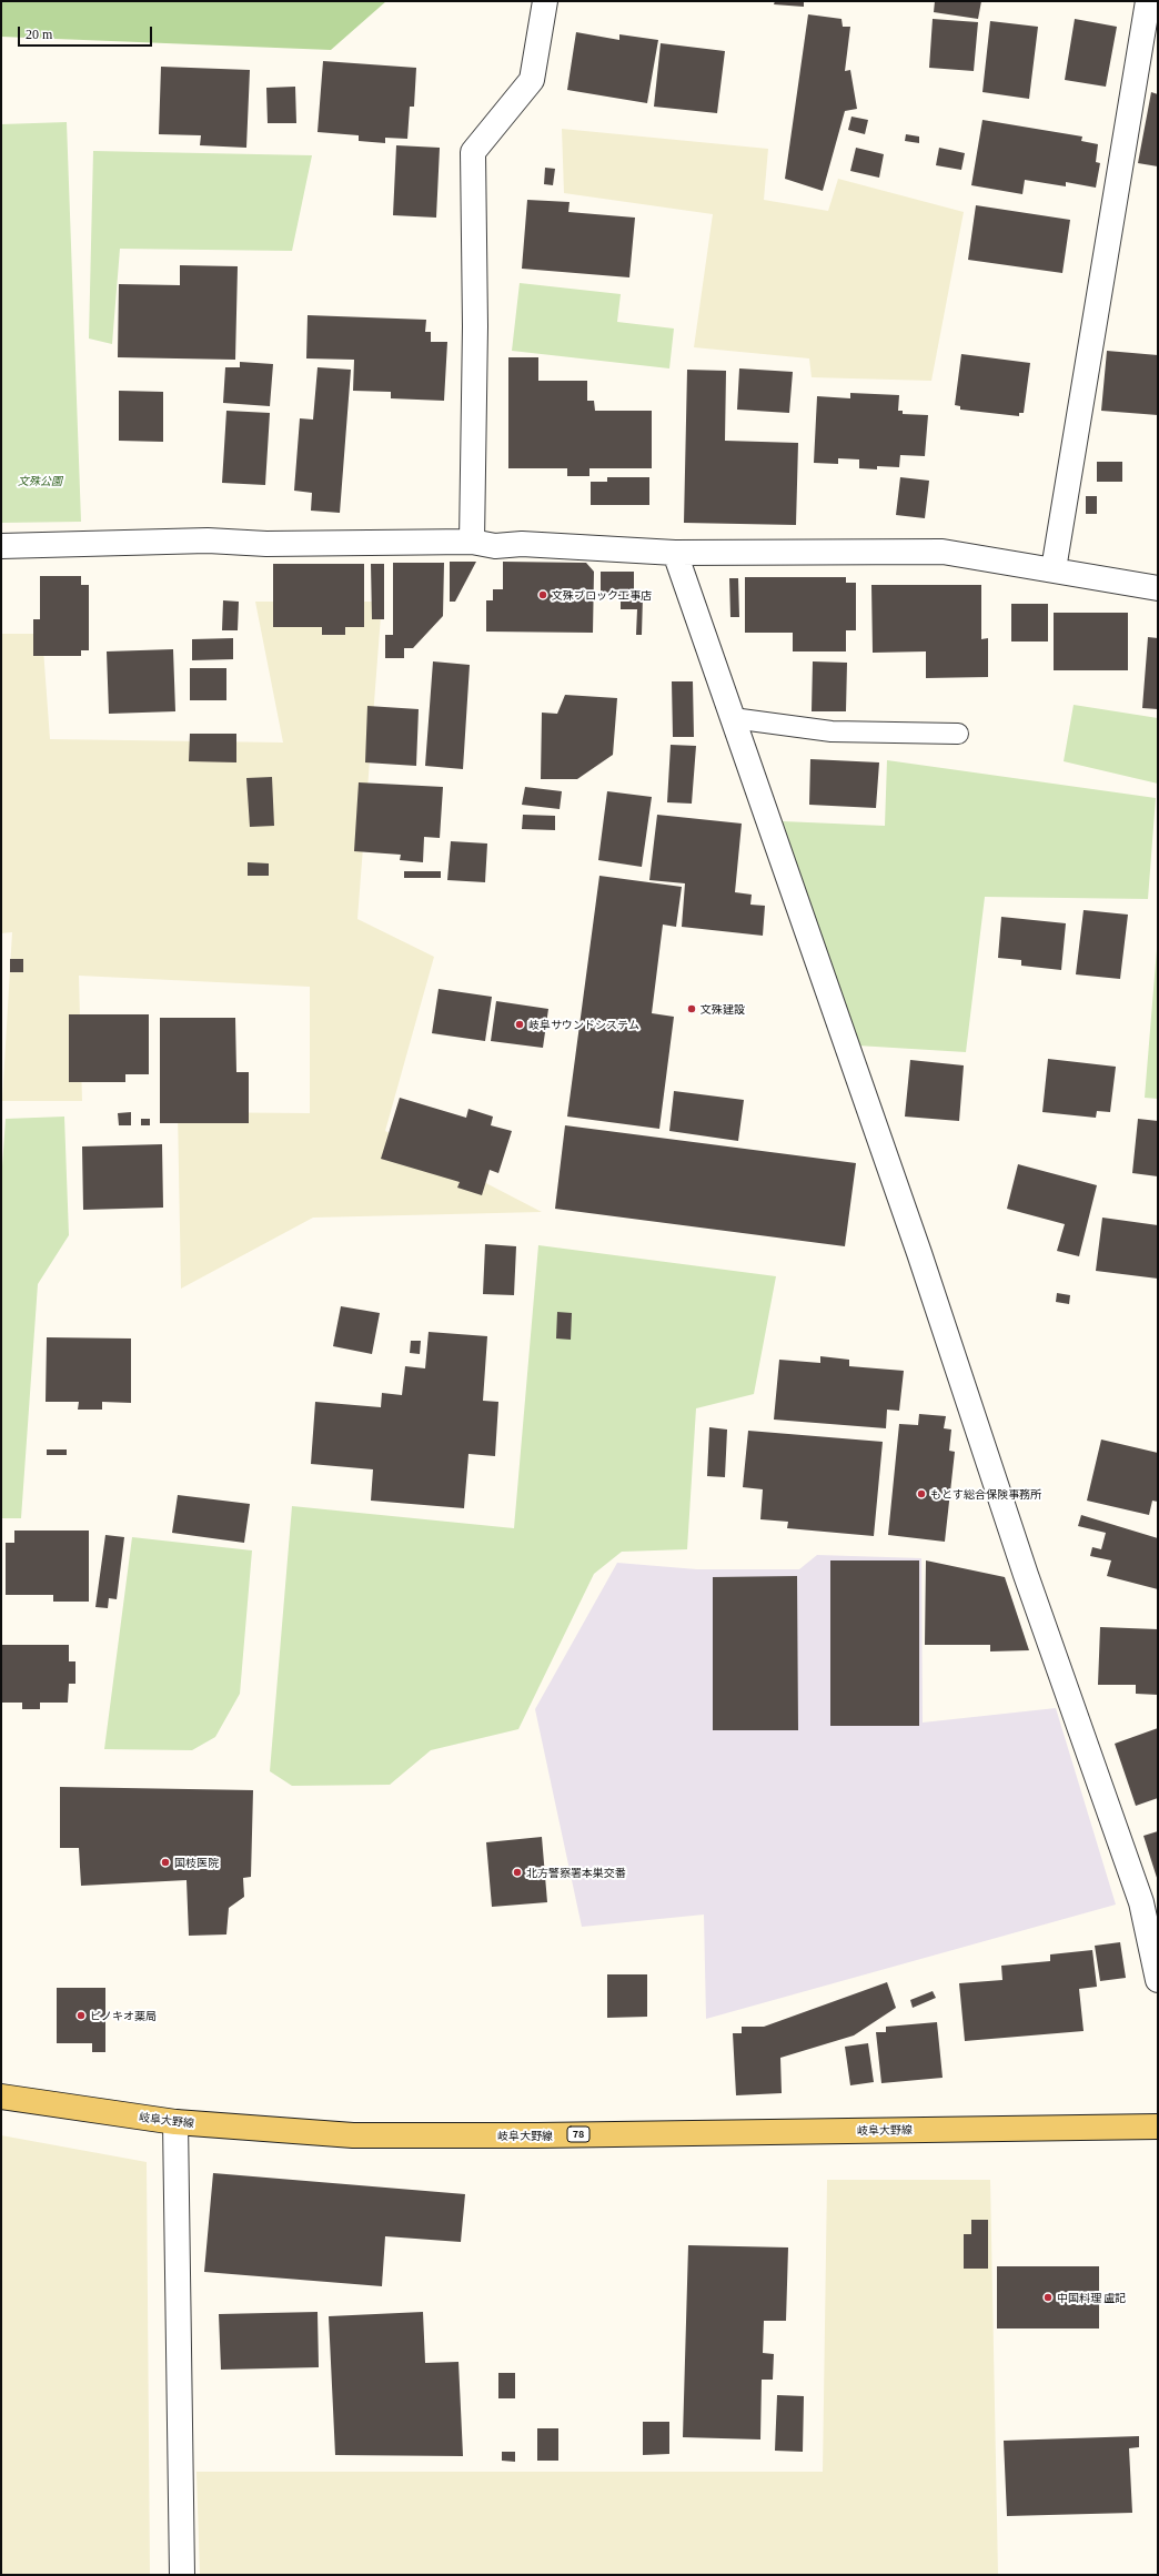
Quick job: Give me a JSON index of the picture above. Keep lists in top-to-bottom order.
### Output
{
  "streets": {
    "main road": ["岐阜大野線", "78"]
  },
  "parks": ["文殊公園"],
  "places": [
    "文殊ブロック工事店",
    "文殊建設",
    "岐阜サウンドシステム",
    "もとす総合保険事務所",
    "国枝医院",
    "北方警察署本巣交番",
    "ピノキオ薬局",
    "中国料理 盧記"
  ],
  "scale_bar": "20 m"
}
